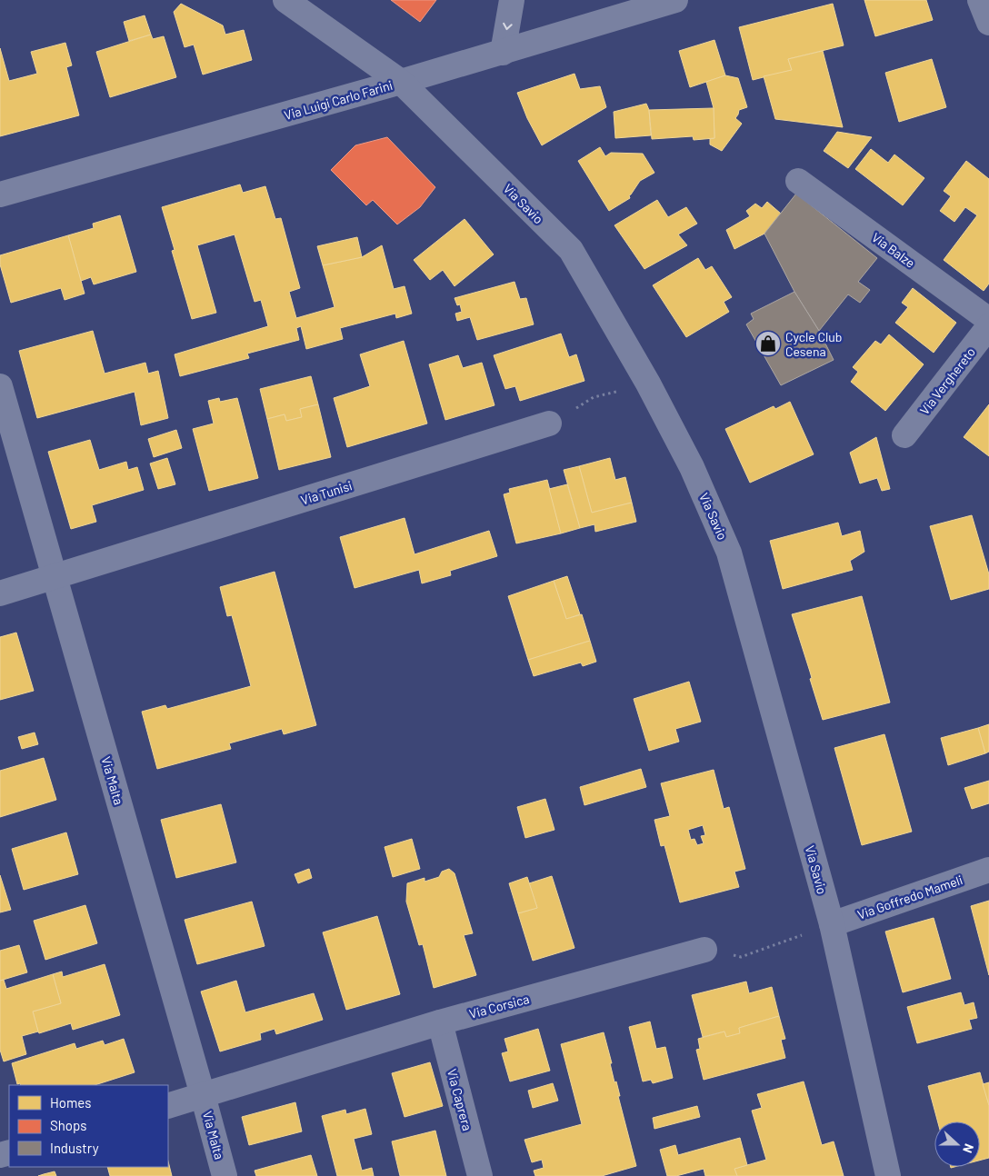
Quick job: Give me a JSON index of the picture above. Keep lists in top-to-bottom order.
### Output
{
  "streets": {
    "street": [
      "Via Luigi Carlo Farini",
      "Via Savio",
      "Via Balze",
      "Via Verghereto",
      "Via Tunisi",
      "Via Malta",
      "Via Goffredo Mameli",
      "Via Corsica",
      "Via Caprera"
    ]
  },
  "crossings": [
    ["Via Luigi Carlo Farini", "Via Savio"],
    ["Via Savio", "Via Goffredo Mameli"],
    ["Via Tunisi", "Via Malta"],
    ["Via Malta", "Via Corsica"],
    ["Via Corsica", "Via Caprera"]
  ],
  "places": {
    "shop": ["Cycle Club Cesena"]
  },
  "legend": ["Homes", "Shops", "Industry"],
  "north": "right"
}
